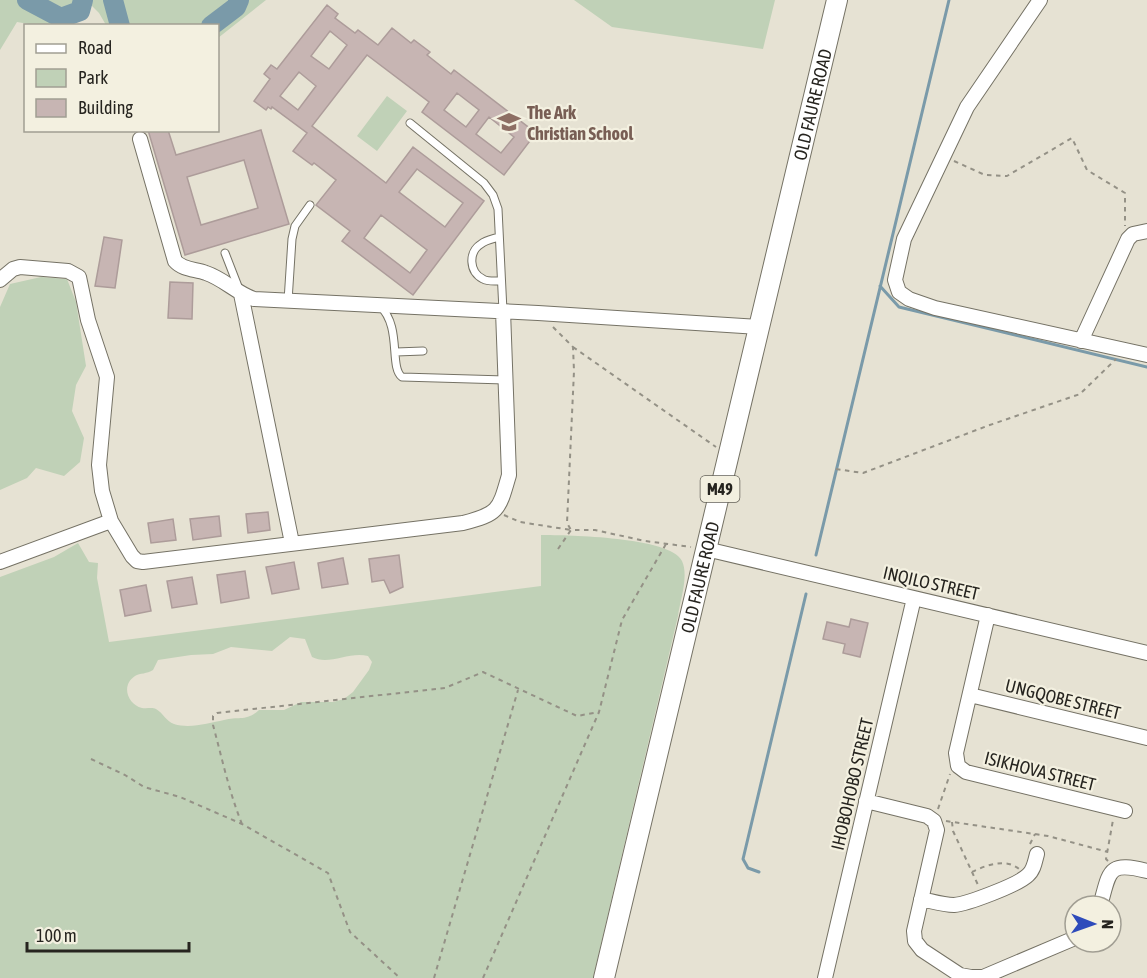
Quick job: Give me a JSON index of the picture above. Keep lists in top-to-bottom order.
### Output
{
  "streets": {
    "main road": ["OLD FAURE ROAD", "M49"],
    "street": [
      "INQILO STREET",
      "UNGQOBE STREET",
      "ISIKHOVA STREET",
      "IHOBOHOBO STREET"
    ]
  },
  "crossings": [
    ["OLD FAURE ROAD", "INQILO STREET"],
    ["INQILO STREET", "ISIKHOVA STREET"],
    ["INQILO STREET", "IHOBOHOBO STREET"],
    ["UNGQOBE STREET", "ISIKHOVA STREET"]
  ],
  "places": {
    "school or university": ["The Ark Christian School"]
  },
  "legend": ["Road", "Park", "Building"],
  "scale_bar": "100 m",
  "north": "right"
}
